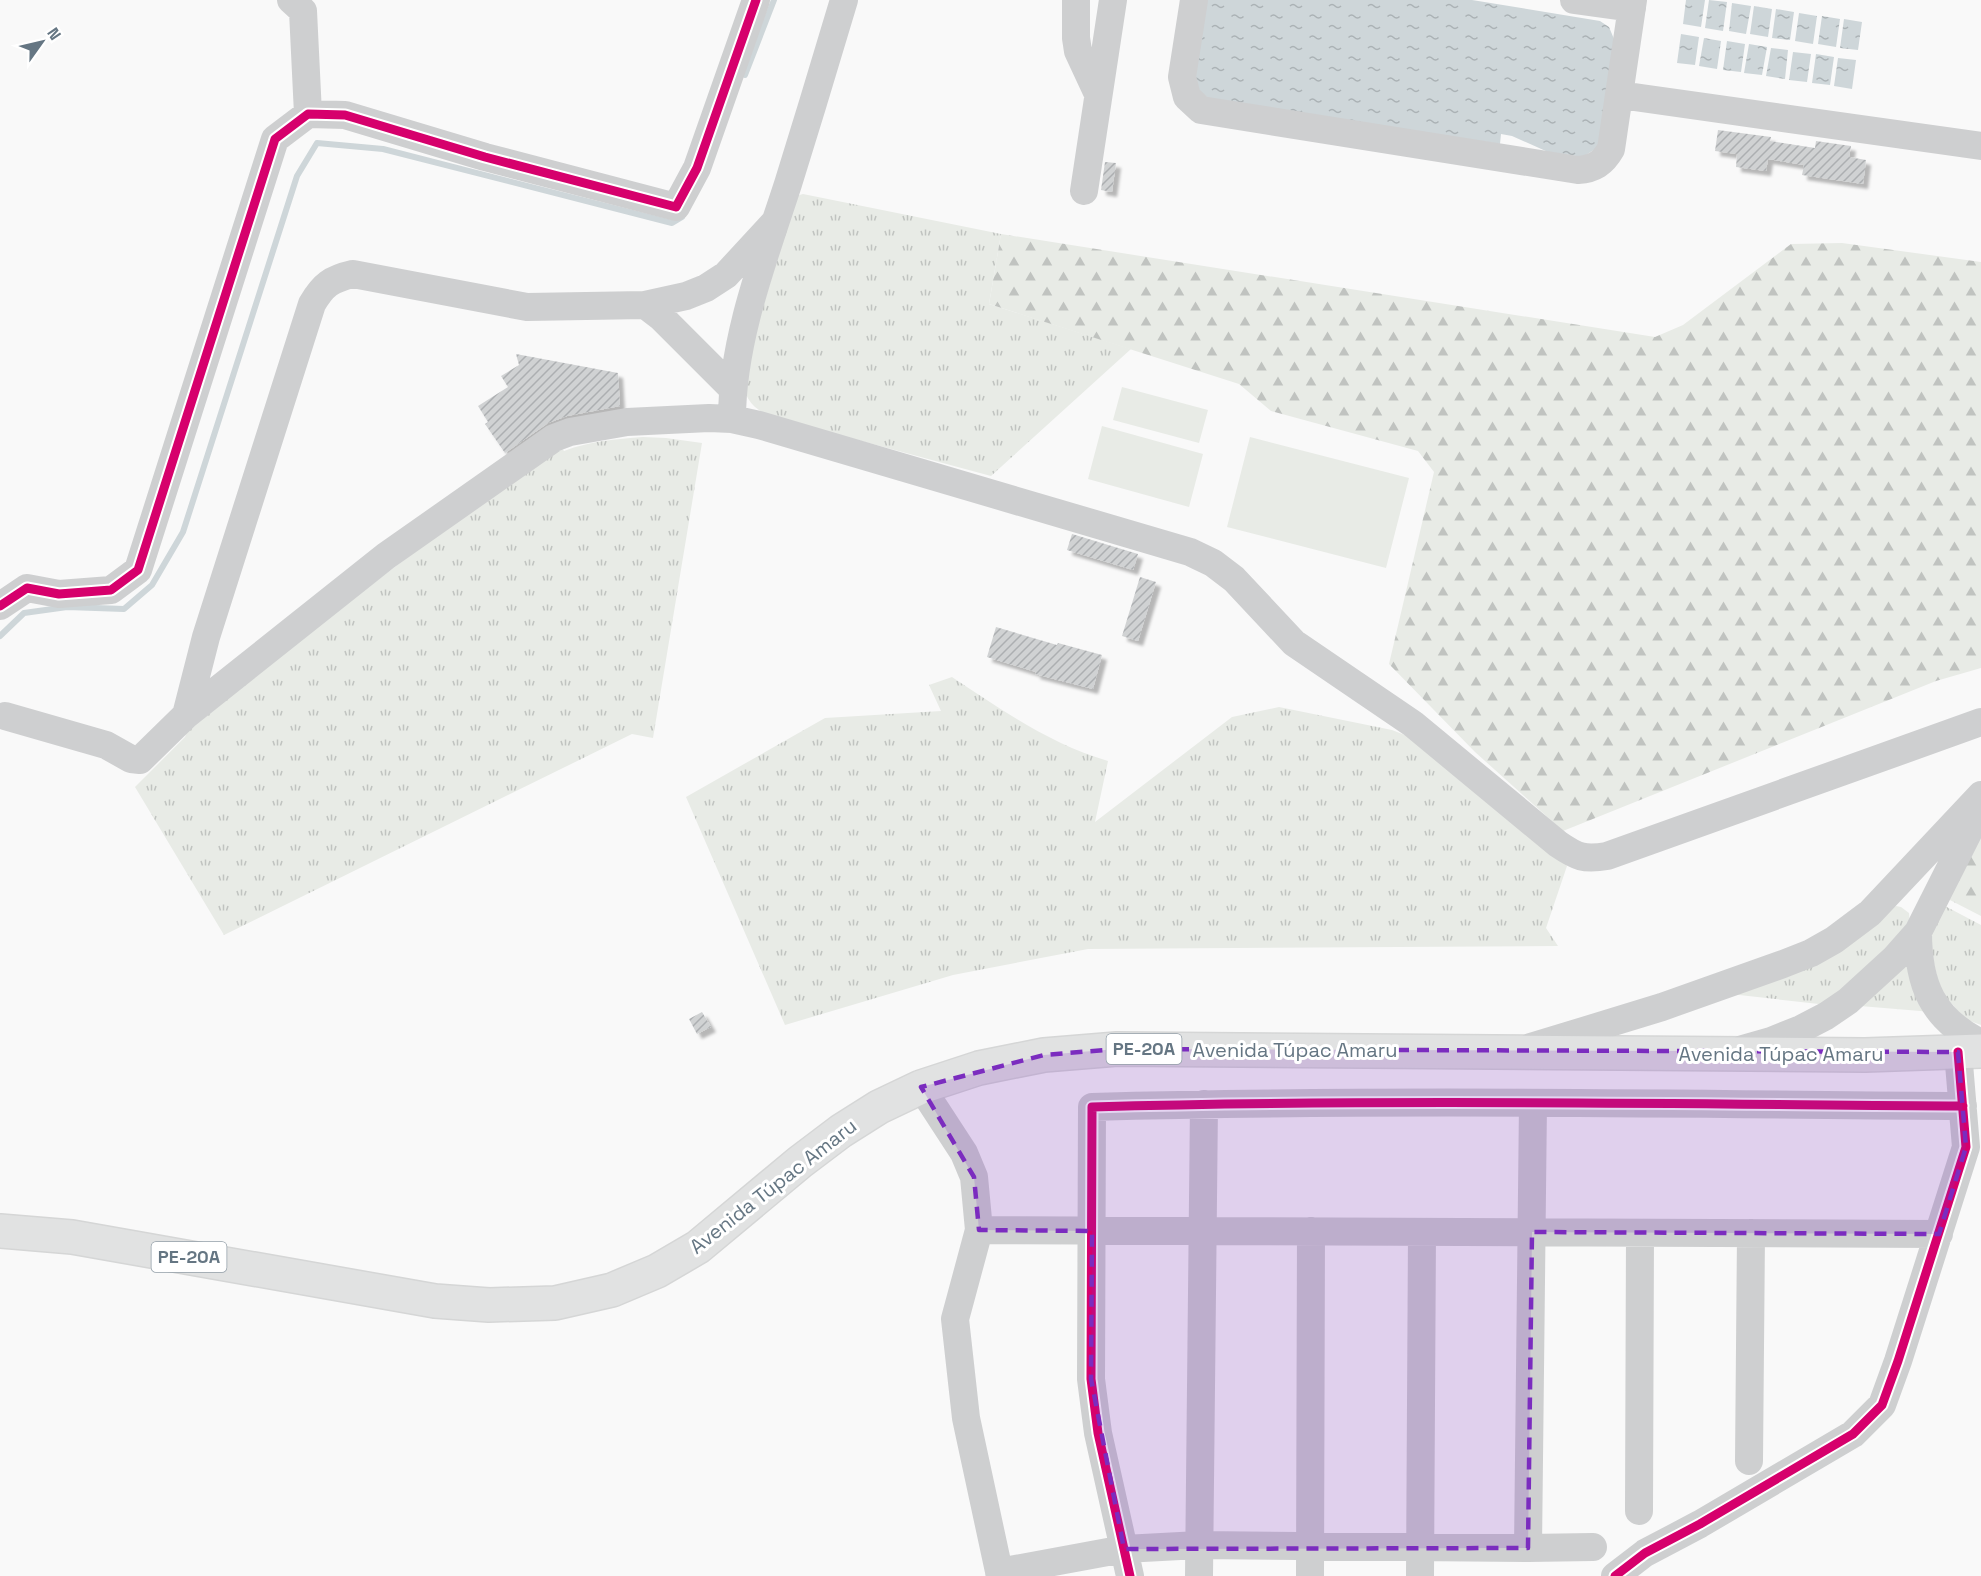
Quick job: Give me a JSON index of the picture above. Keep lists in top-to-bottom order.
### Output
{
  "streets": {
    "highway": ["PE-20A", "Avenida Túpac Amaru"]
  },
  "north": "top right"
}
